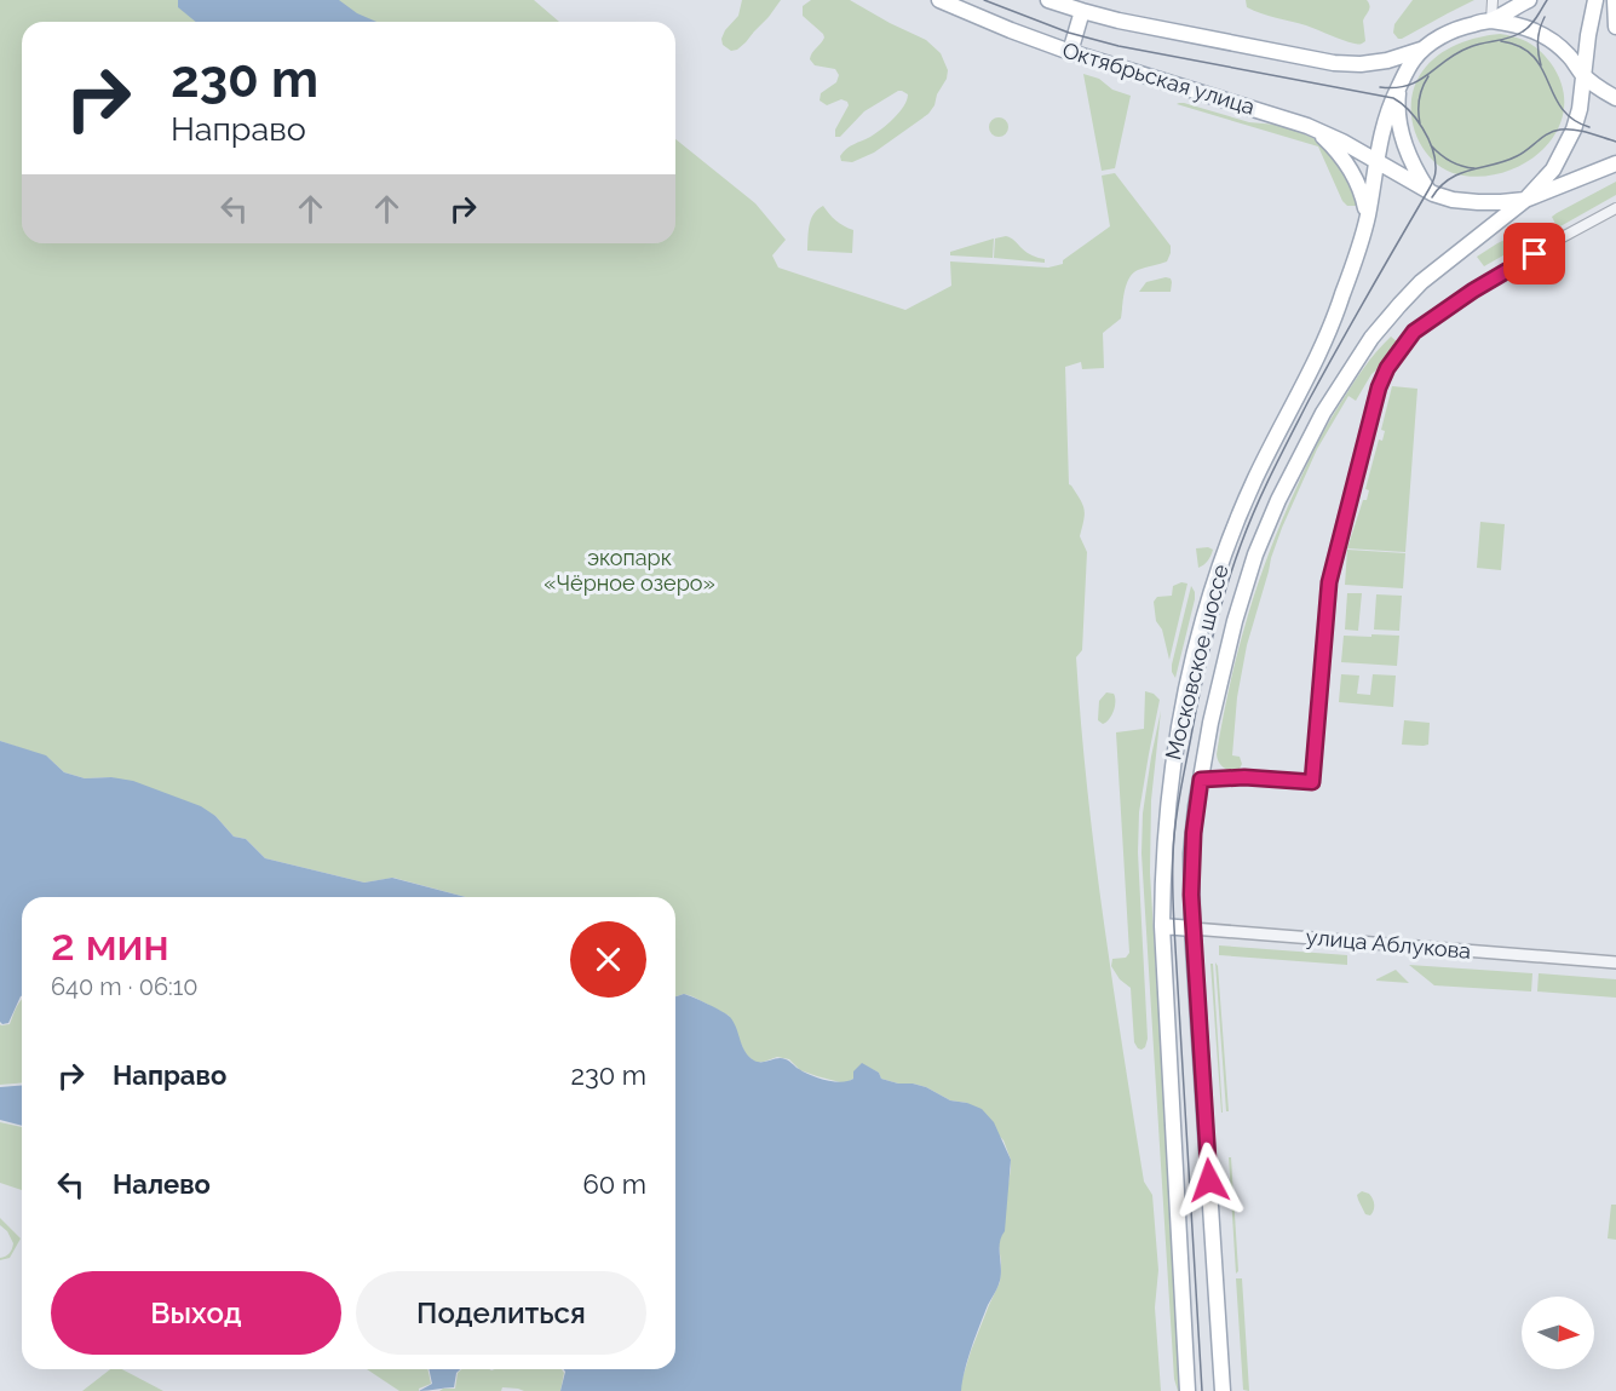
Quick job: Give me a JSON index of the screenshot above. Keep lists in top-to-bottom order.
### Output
{
  "streets": {
    "main road": ["Октябрьская улица", "Московское шоссе", "улица Аблукова"]
  },
  "crossings": [
    ["Октябрьская улица", "Московское шоссе"],
    ["Московское шоссе", "улица Аблукова"]
  ],
  "parks": ["экопарк «Чёрное озеро»"],
  "north": "right",
  "page": {
    "turn": ["230 m", "Направо"],
    "heading": ["2 мин", "640 m · 06:10"],
    "list": [
      {
        "name": "Направо",
        "value": "230 m"
      },
      {
        "name": "Налево",
        "value": "60 m"
      }
    ],
    "buttons": ["Выход", "Поделиться"]
  }
}
